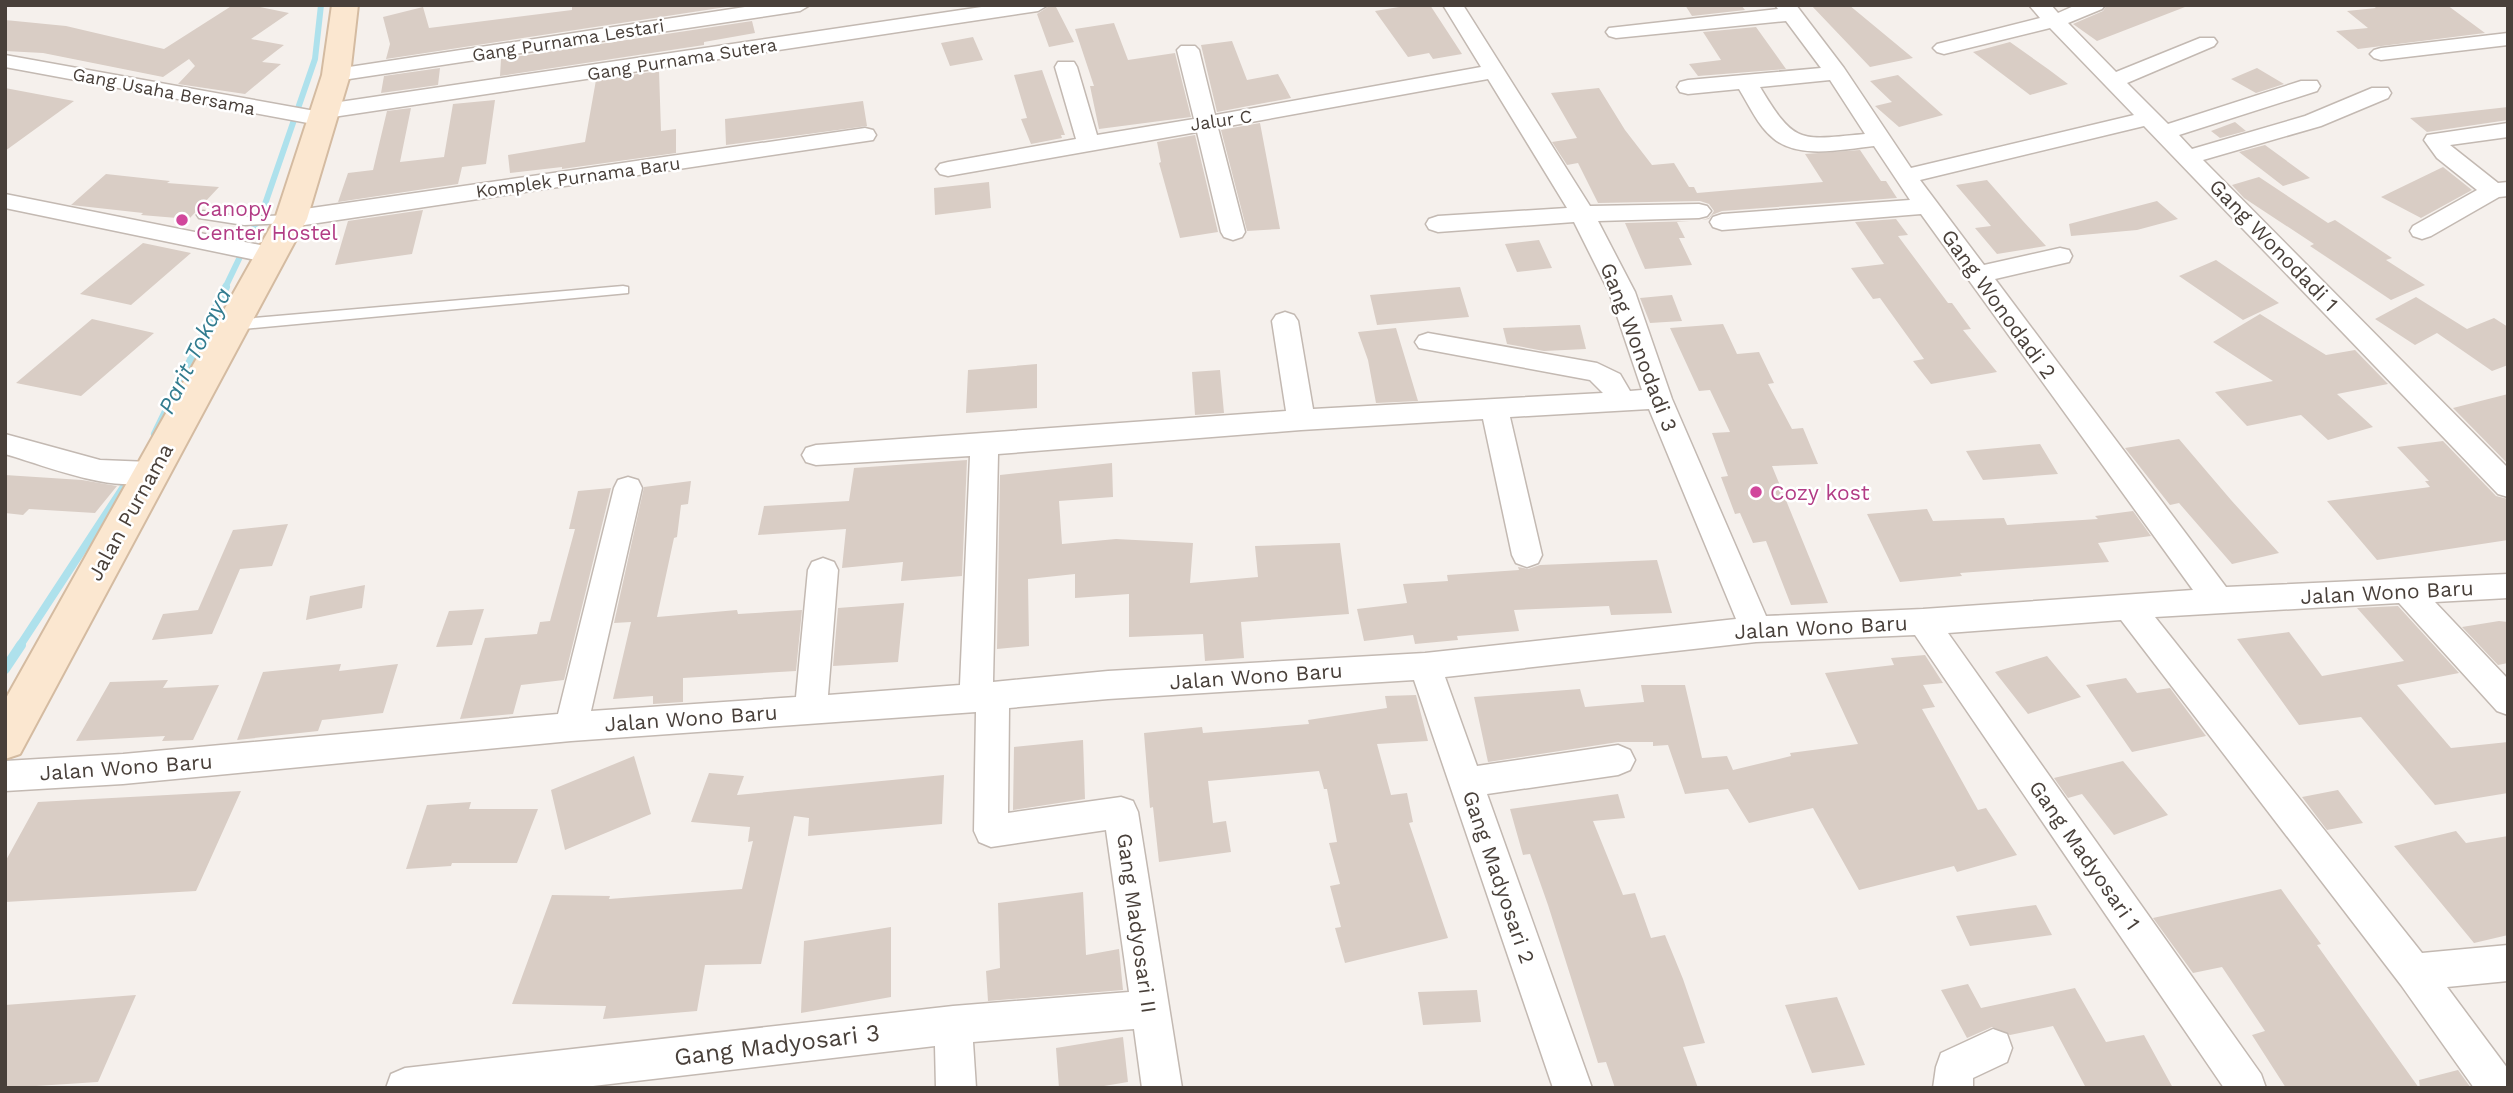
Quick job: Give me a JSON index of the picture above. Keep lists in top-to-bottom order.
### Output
{
  "streets": {
    "street": [
      "Gang Purnama Lestari",
      "Gang Purnama Sutera",
      "Gang Usaha Bersama",
      "Jalur C",
      "Komplek Purnama Baru",
      "Gang Wonodadi 1",
      "Gang Wonodadi 2",
      "Gang Wonodadi 3",
      "Jalan Purnama",
      "Jalan Wono Baru",
      "Gang Madyosari 1",
      "Gang Madyosari 2",
      "Gang Madyosari II",
      "Gang Madyosari 3"
    ]
  },
  "crossings": [
    ["Gang Purnama Lestari", "Jalan Purnama"],
    ["Gang Purnama Sutera", "Gang Usaha Bersama"],
    ["Gang Purnama Sutera", "Jalan Purnama"],
    ["Gang Usaha Bersama", "Jalan Purnama"],
    ["Jalur C", "Gang Wonodadi 3"],
    ["Komplek Purnama Baru", "Jalan Purnama"],
    ["Gang Wonodadi 2", "Jalan Wono Baru"],
    ["Gang Wonodadi 3", "Jalan Wono Baru"],
    ["Jalan Wono Baru", "Gang Madyosari 1"],
    ["Jalan Wono Baru", "Gang Madyosari 2"],
    ["Jalan Wono Baru", "Gang Madyosari II"],
    ["Gang Madyosari II", "Gang Madyosari 3"]
  ],
  "water": ["Parit Tokaya"],
  "places": ["Canopy Center Hostel", "Cozy kost"]
}
